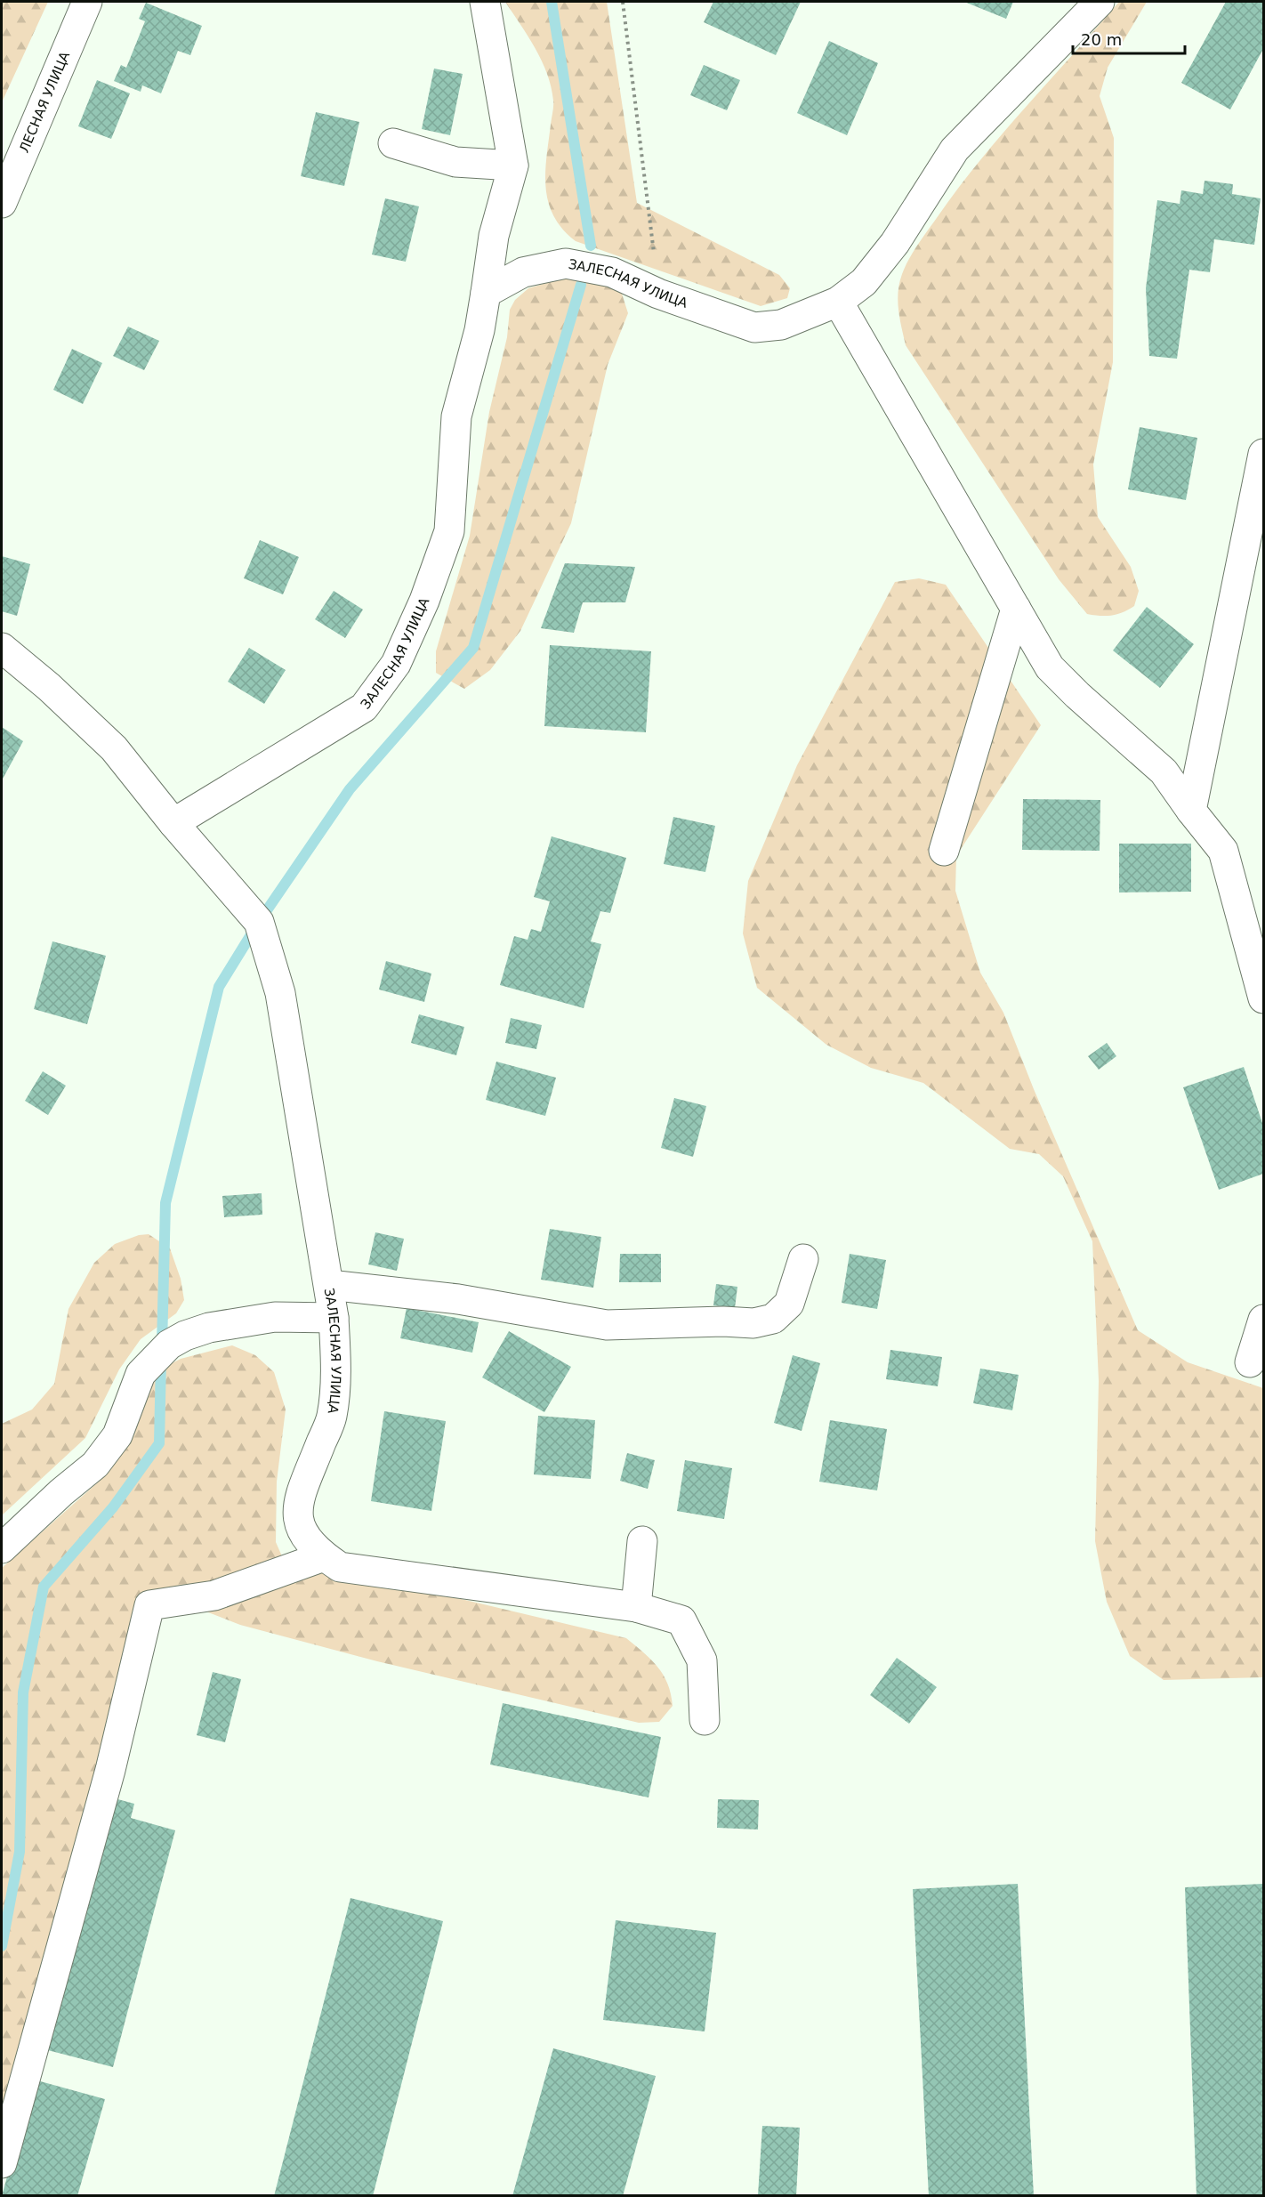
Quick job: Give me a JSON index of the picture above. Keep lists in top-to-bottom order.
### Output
{
  "streets": {
    "street": ["ЛЕСНАЯ УЛИЦА", "ЗАЛЕСНАЯ УЛИЦА"]
  },
  "scale_bar": "20 m"
}
